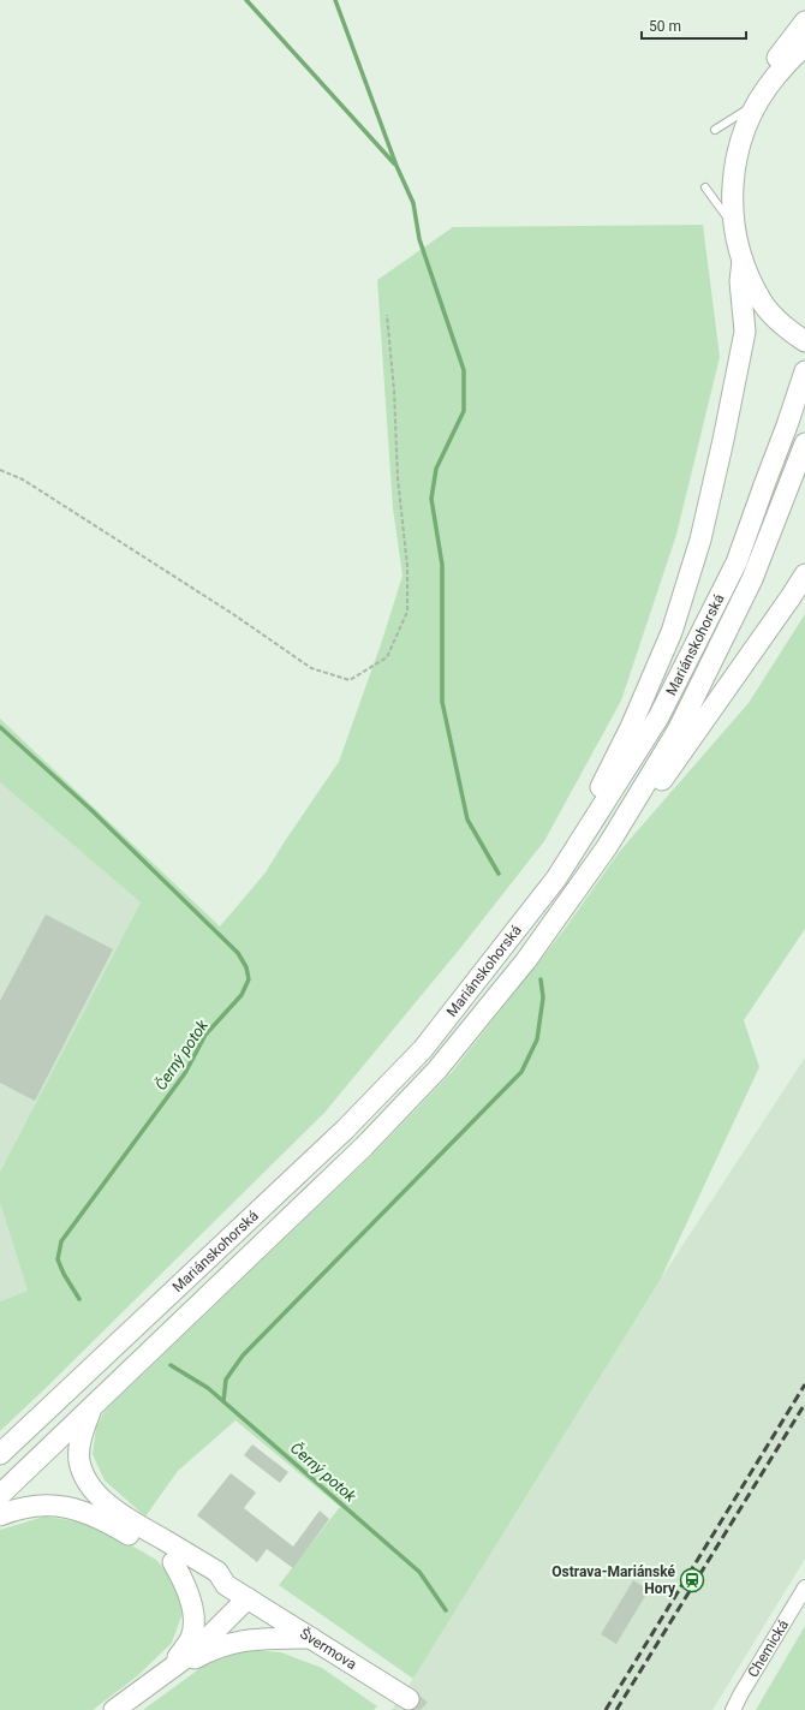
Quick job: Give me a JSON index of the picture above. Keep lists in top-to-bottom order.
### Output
{
  "streets": {
    "main road": ["Mariánskohorská", "Švermova"],
    "street": ["Chemická"]
  },
  "water": ["Černý potok"],
  "places": {
    "station": ["Ostrava-Mariánské Hory"]
  },
  "scale_bar": "50 m"
}
